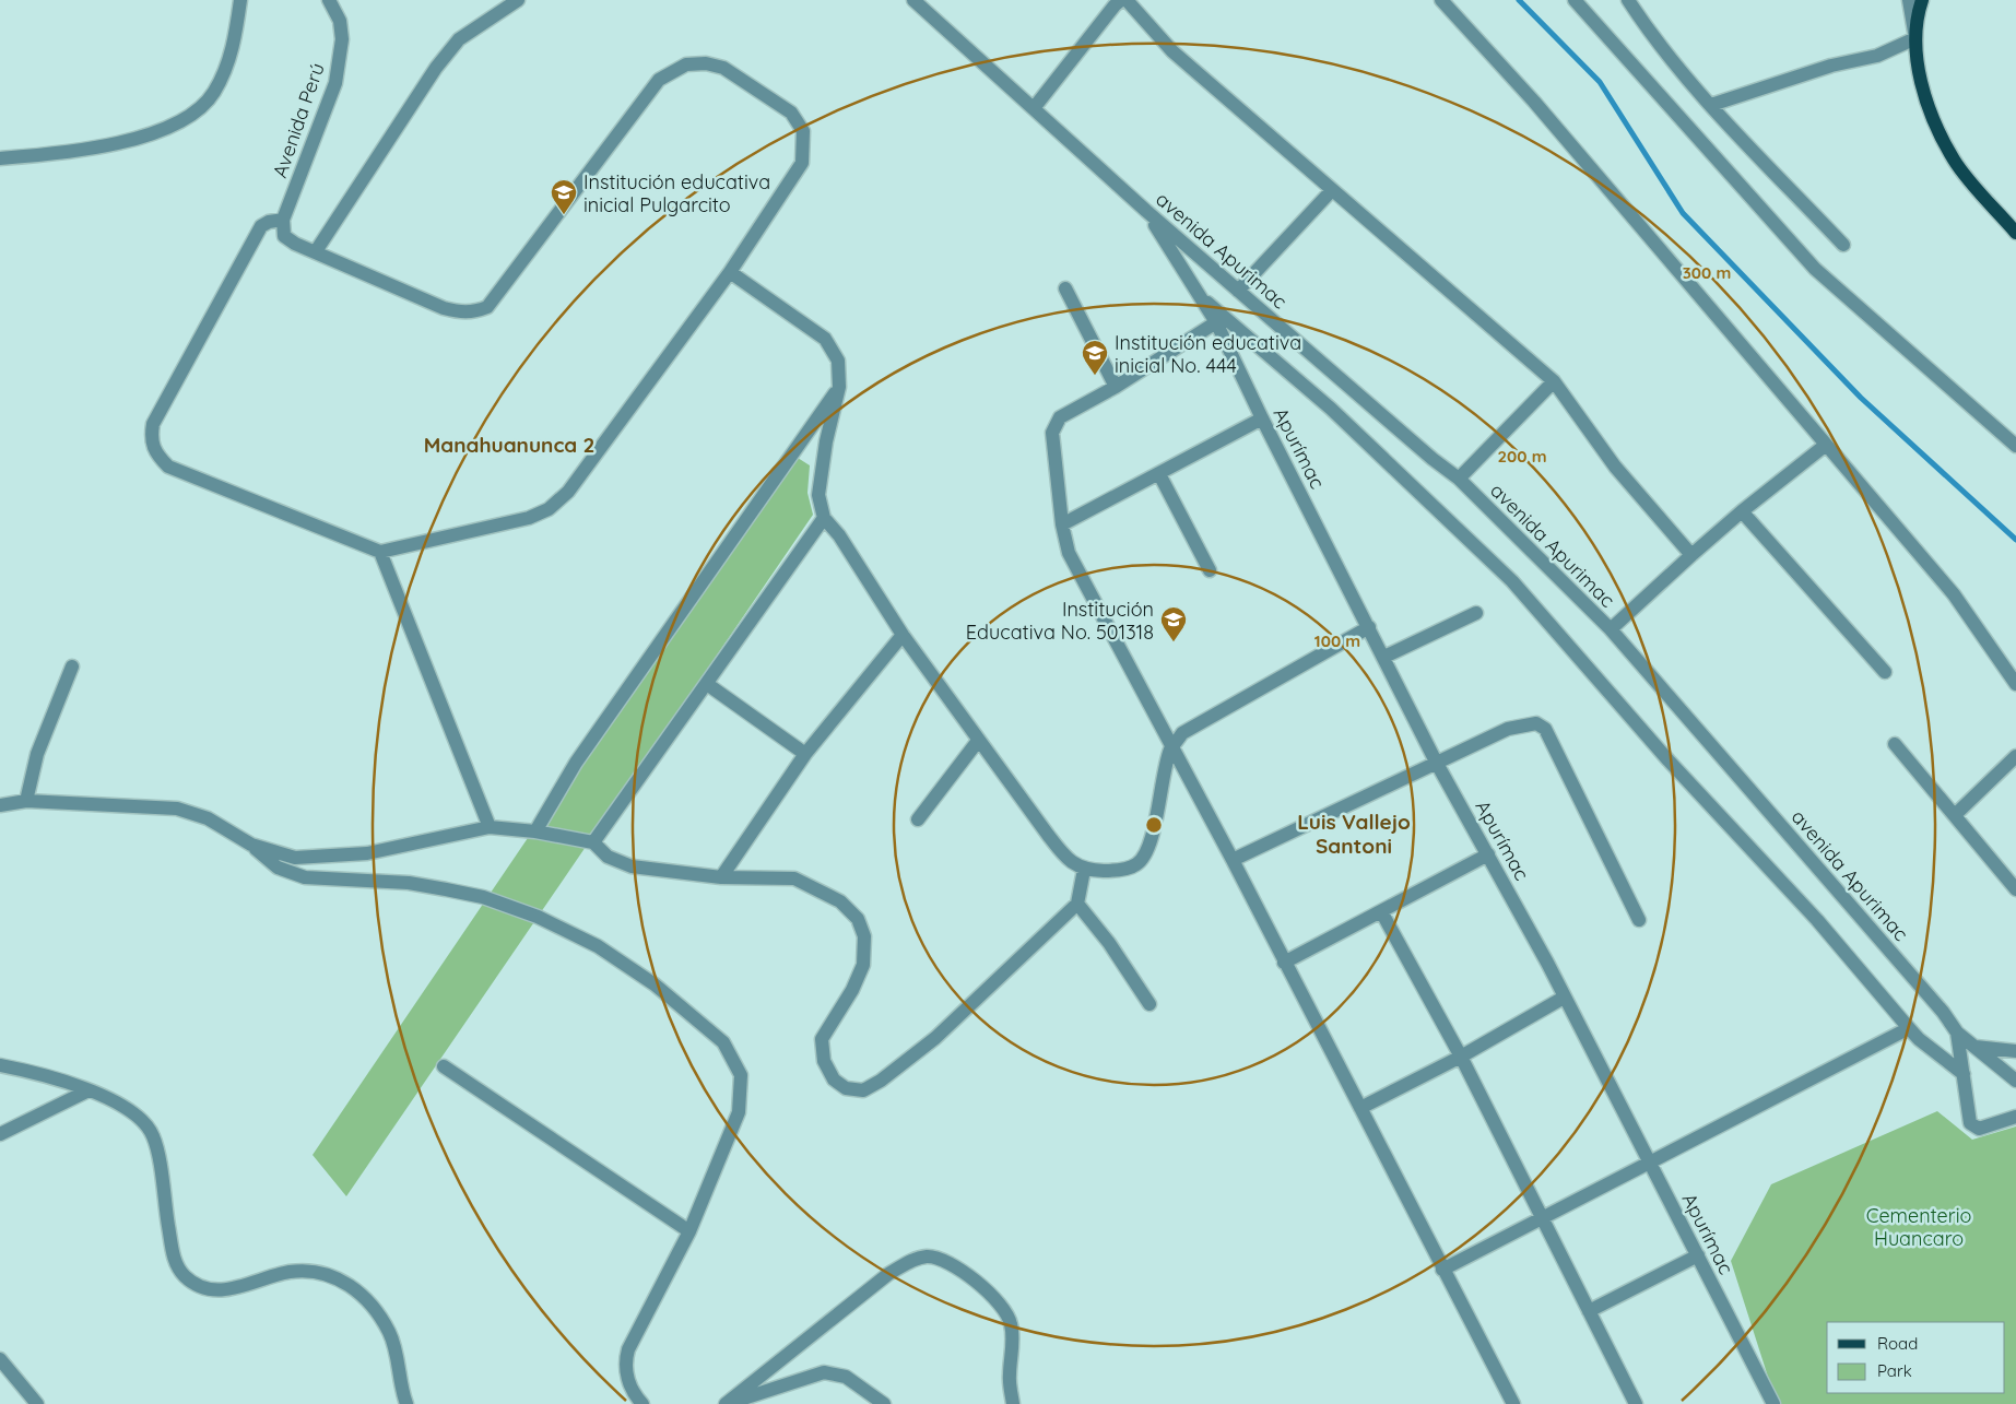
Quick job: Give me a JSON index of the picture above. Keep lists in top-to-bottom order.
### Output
{
  "streets": {
    "street": ["Avenida Perú", "avenida Apurimac", "Apurímac"]
  },
  "crossings": [
    ["avenida Apurimac", "Apurímac"]
  ],
  "districts": ["Manahuanunca 2", "Luis Vallejo Santoni"],
  "parks": ["Cementerio Huancaro"],
  "places": {
    "school or university": ["Institución educativa inicial Pulgarcito", "Institución educativa inicial No. 444", "Institución Educativa No. 501318"]
  },
  "legend": ["Road", "Park"],
  "rings": ["300 m", "200 m", "100 m"]
}
